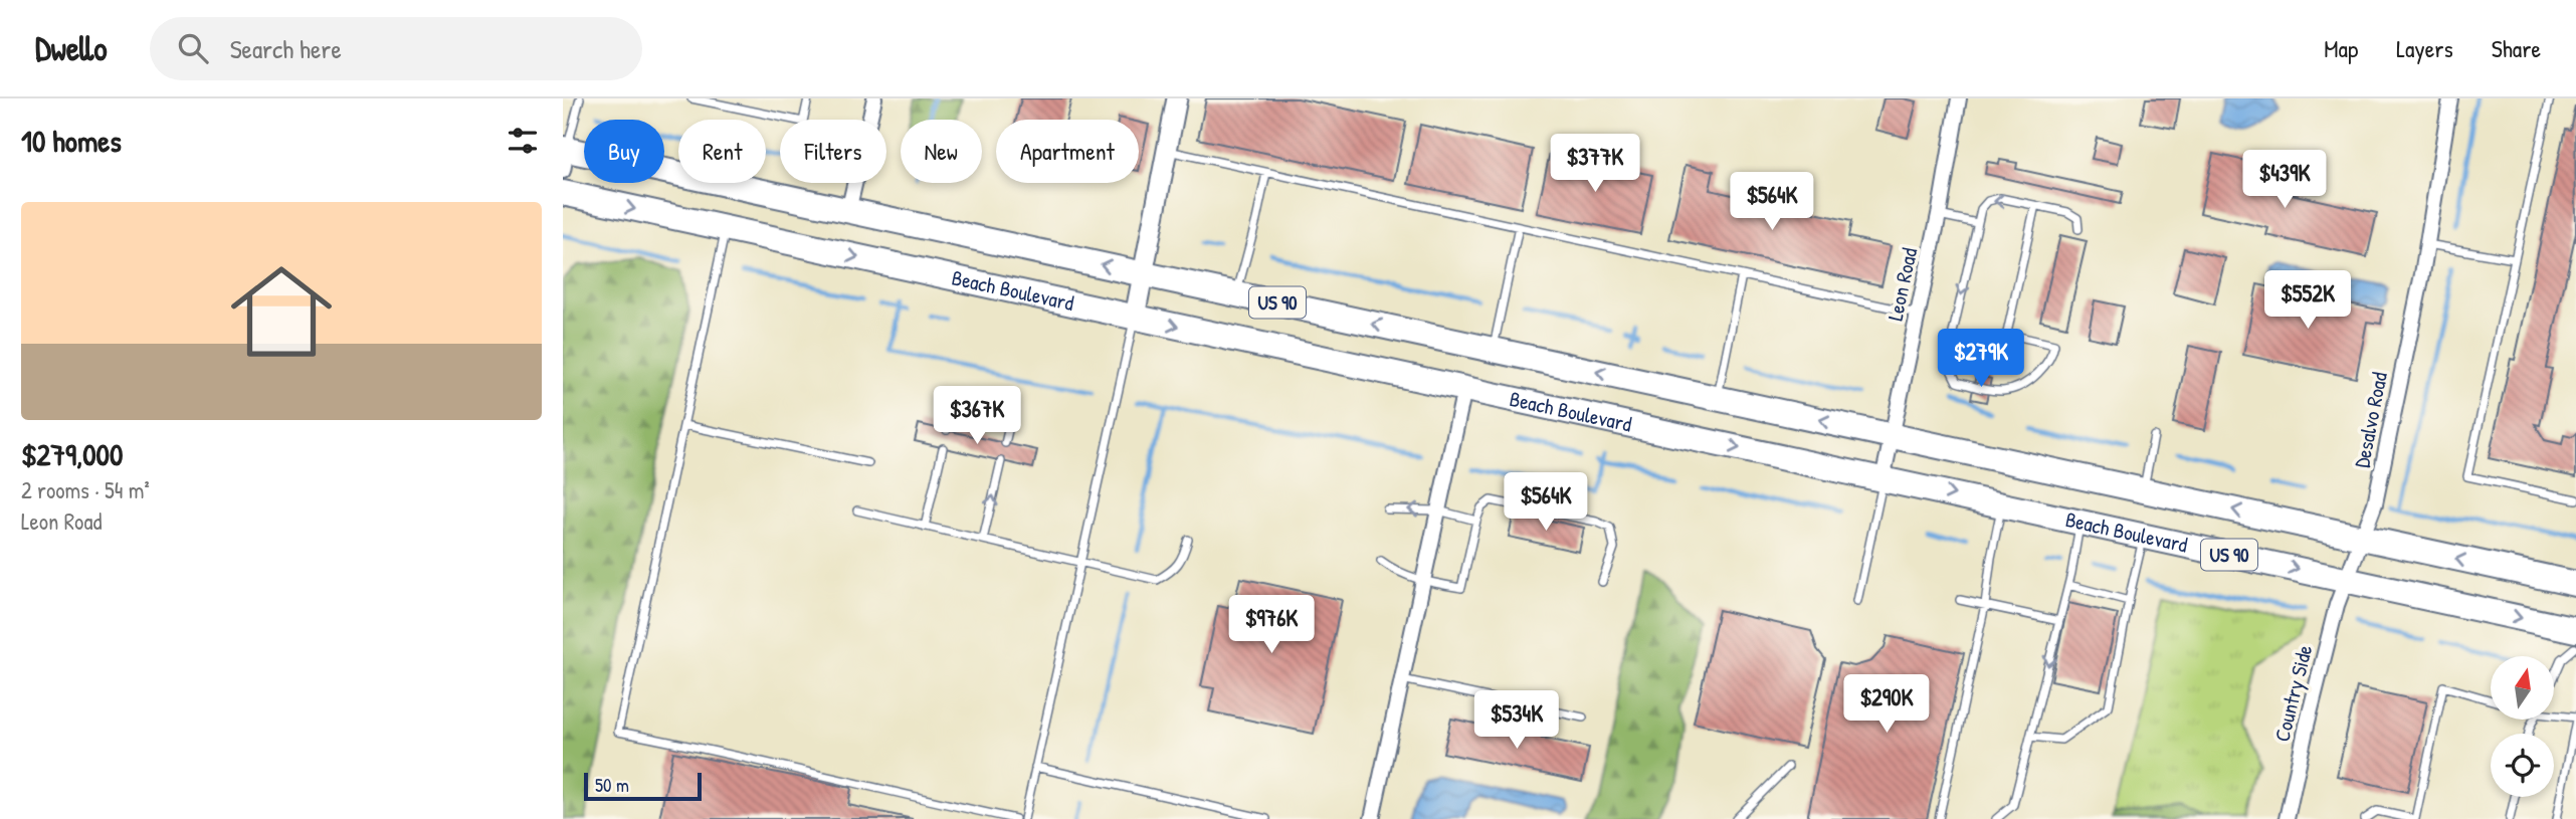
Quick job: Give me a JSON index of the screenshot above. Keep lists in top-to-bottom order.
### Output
{
  "streets": {
    "highway": ["Beach Boulevard", "US 90"],
    "street": ["Leon Road", "Desalvo Road", "Country Side"]
  },
  "crossings": [
    ["Leon Road", "Beach Boulevard"],
    ["Leon Road", "US 90"],
    ["Beach Boulevard", "Desalvo Road"],
    ["Beach Boulevard", "Country Side"],
    ["US 90", "Desalvo Road"],
    ["Desalvo Road", "Country Side"]
  ],
  "scale_bar": "50 m",
  "north": "top",
  "page": {
    "header": "Dwello",
    "search": "Search here",
    "nav": ["Map", "Layers", "Share"],
    "heading": "10 homes",
    "chip": [
      "Buy",
      "Rent",
      "Filters",
      "New",
      "Apartment"
    ],
    "price": [
      "$377K",
      "$439K",
      "$564K",
      "$552K",
      "$279K",
      "$367K",
      "$564K",
      "$976K",
      "$290K",
      "$534K"
    ],
    "list": [
      {
        "name": "$279,000",
        "note": "2 rooms · 54 m² · Leon Road"
      }
    ],
    "scale": "50 m"
  }
}
